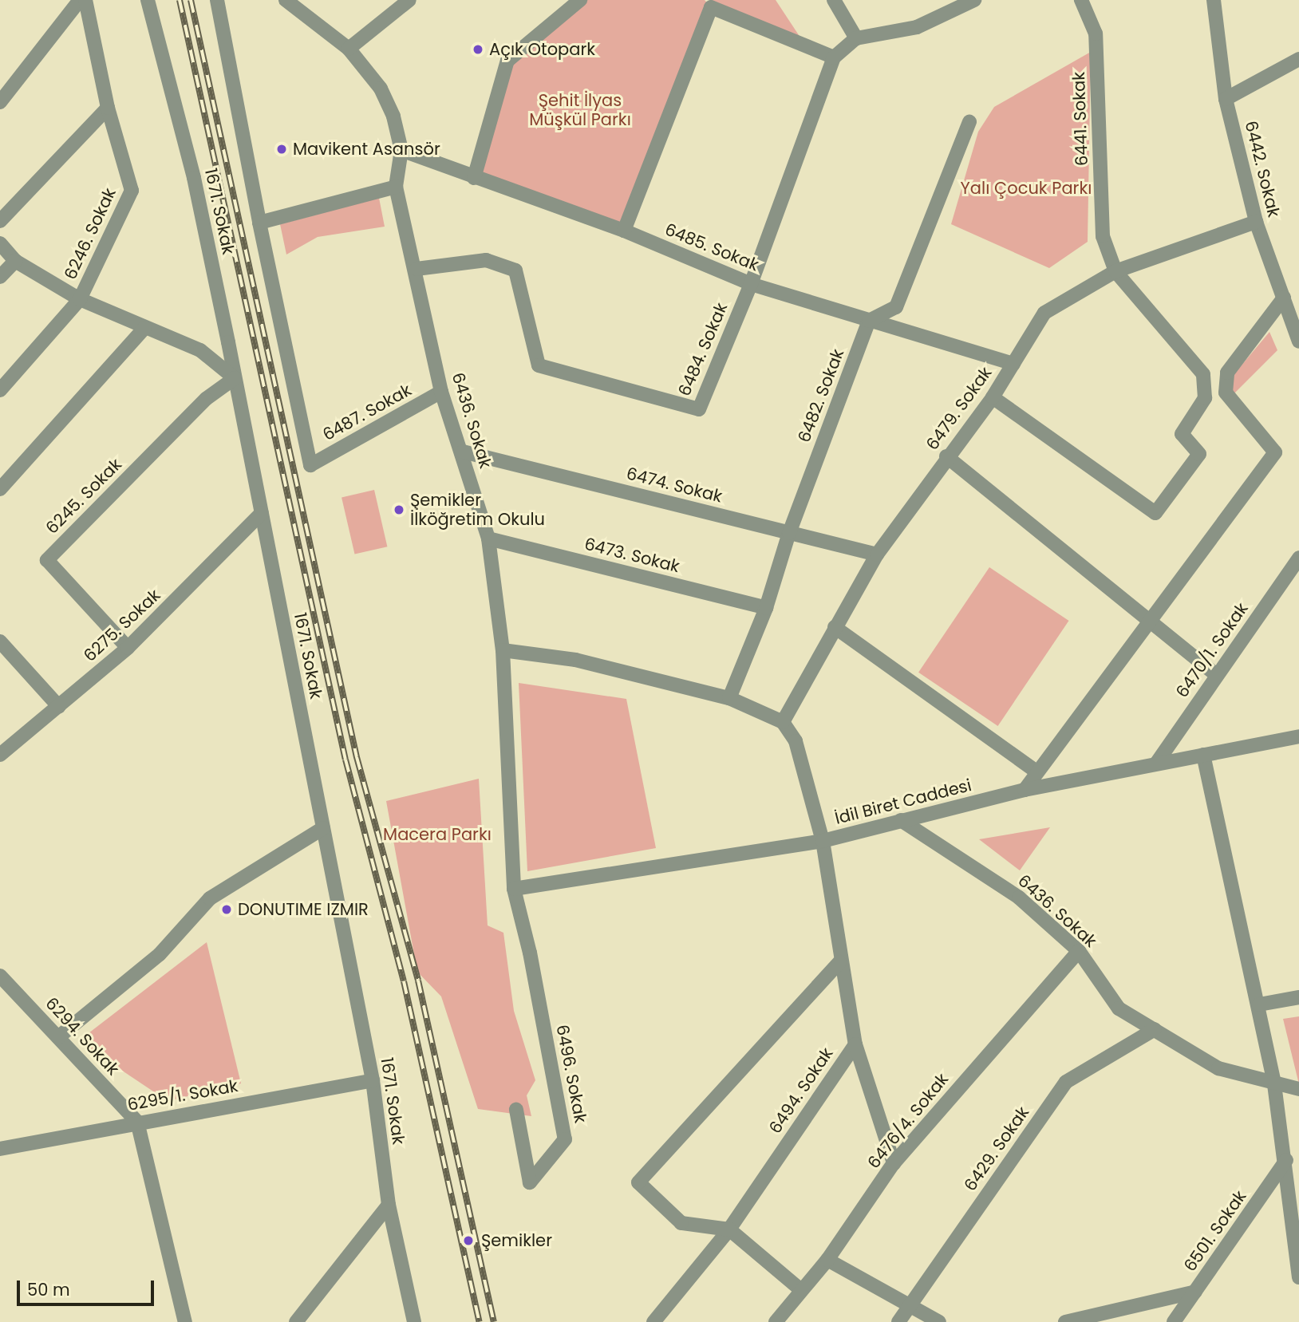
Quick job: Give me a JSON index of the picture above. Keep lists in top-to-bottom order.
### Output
{
  "streets": {
    "street": [
      "6441. Sokak",
      "6442. Sokak",
      "1671. Sokak",
      "6246. Sokak",
      "6485. Sokak",
      "6484. Sokak",
      "6482. Sokak",
      "6479. Sokak",
      "6487. Sokak",
      "6436. Sokak",
      "6474. Sokak",
      "6245. Sokak",
      "6473. Sokak",
      "6275. Sokak",
      "6470/1. Sokak",
      "İdil Biret Caddesi",
      "6294. Sokak",
      "6496. Sokak",
      "6494. Sokak",
      "6295/1. Sokak",
      "6476/4. Sokak",
      "6429. Sokak",
      "6501. Sokak"
    ]
  },
  "crossings": [
    ["6441. Sokak", "6479. Sokak"],
    ["6442. Sokak", "6479. Sokak"],
    ["1671. Sokak", "6245. Sokak"],
    ["1671. Sokak", "6275. Sokak"],
    ["1671. Sokak", "6295/1. Sokak"],
    ["6485. Sokak", "6484. Sokak"],
    ["6485. Sokak", "6482. Sokak"],
    ["6485. Sokak", "6479. Sokak"],
    ["6485. Sokak", "6436. Sokak"],
    ["6484. Sokak", "6436. Sokak"],
    ["6482. Sokak", "6474. Sokak"],
    ["6482. Sokak", "6473. Sokak"],
    ["6479. Sokak", "6474. Sokak"],
    ["6487. Sokak", "6436. Sokak"],
    ["6436. Sokak", "6474. Sokak"],
    ["6436. Sokak", "6473. Sokak"],
    ["6436. Sokak", "İdil Biret Caddesi"],
    ["6436. Sokak", "6496. Sokak"],
    ["6436. Sokak", "6476/4. Sokak"],
    ["6436. Sokak", "6429. Sokak"],
    ["6245. Sokak", "6275. Sokak"],
    ["6470/1. Sokak", "İdil Biret Caddesi"],
    ["İdil Biret Caddesi", "6496. Sokak"],
    ["İdil Biret Caddesi", "6494. Sokak"],
    ["6294. Sokak", "6295/1. Sokak"]
  ],
  "parks": ["Şehit İlyas Müşkül Parkı", "Yalı Çocuk Parkı", "Macera Parkı"],
  "places": [
    "Açık Otopark",
    "Mavikent Asansör",
    "Şemikler İlköğretim Okulu",
    "DONUTIME IZMIR",
    "Şemikler"
  ],
  "scale_bar": "50 m"
}
